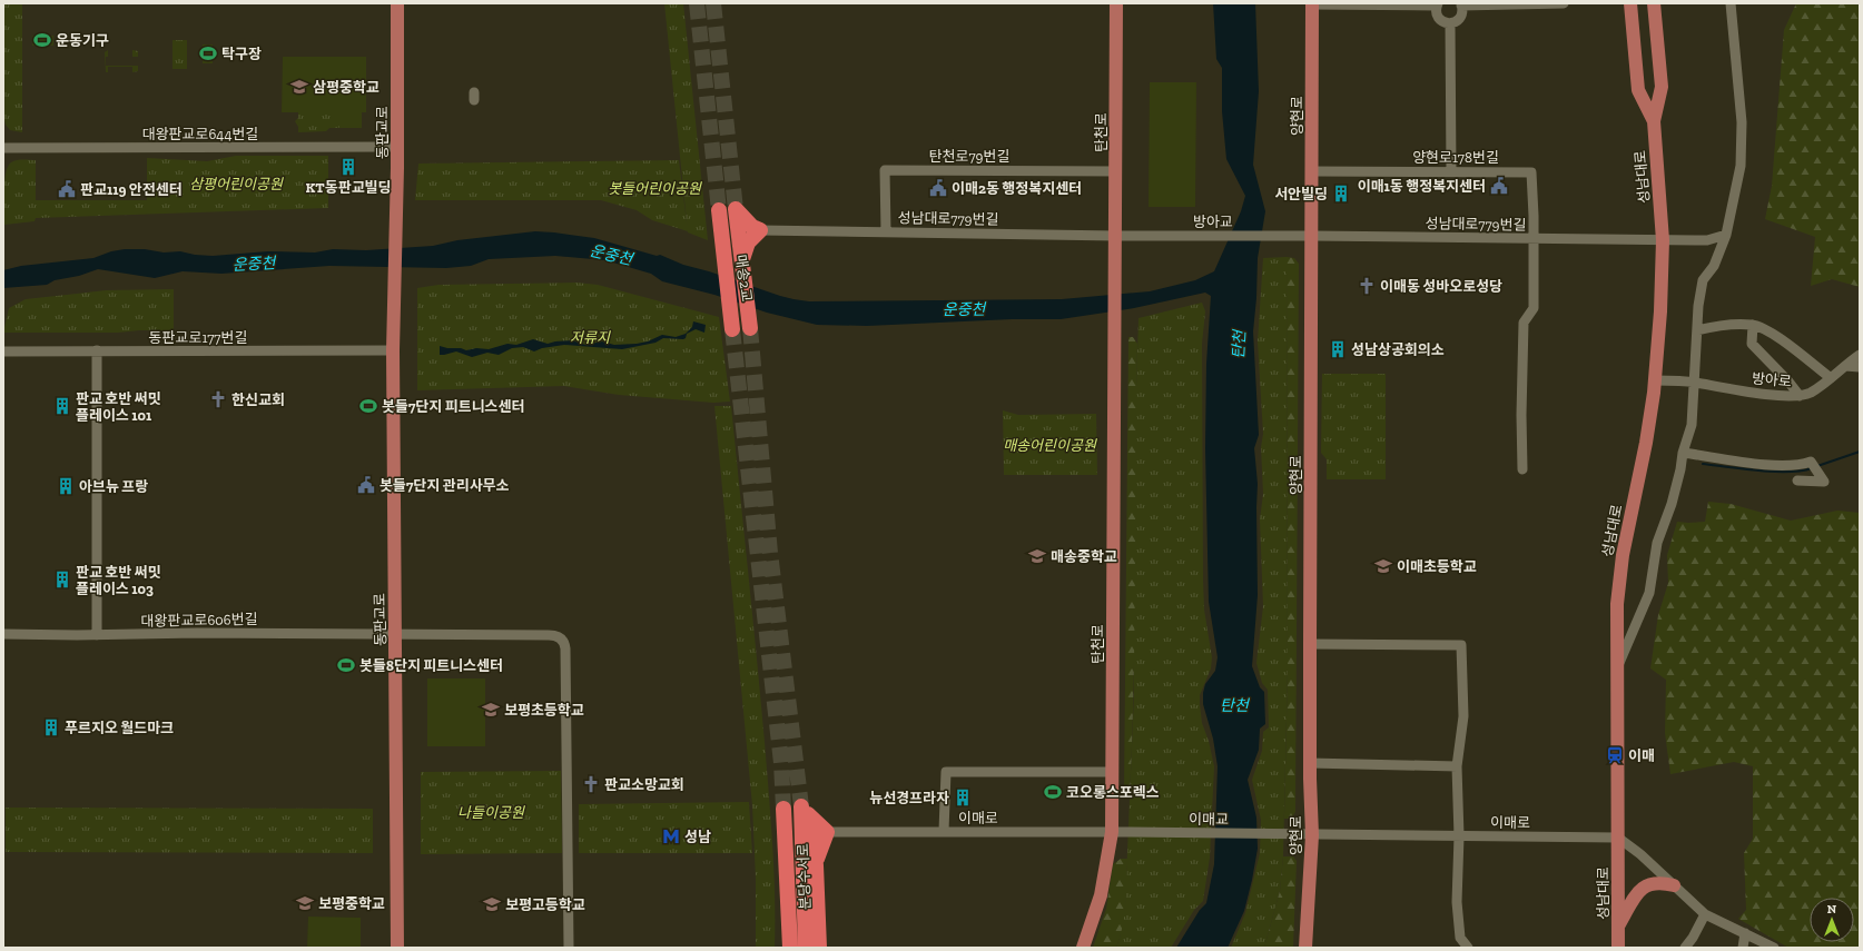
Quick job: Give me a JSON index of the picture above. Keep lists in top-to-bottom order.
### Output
{
  "streets": {
    "highway": ["매송2교", "분당수서로"],
    "main road": [
      "양현로",
      "동판교로",
      "탄천로",
      "성남대로"
    ],
    "street": [
      "대왕판교로644번길",
      "탄천로79번길",
      "양현로178번길",
      "성남대로779번길",
      "방아교",
      "동판교로177번길",
      "방아로",
      "대왕판교로606번길",
      "이매로",
      "이매교"
    ]
  },
  "crossings": [
    ["양현로", "양현로178번길"],
    ["양현로", "성남대로779번길"],
    ["양현로", "이매로"],
    ["동판교로", "대왕판교로644번길"],
    ["동판교로", "동판교로177번길"],
    ["동판교로", "대왕판교로606번길"],
    ["탄천로", "탄천로79번길"],
    ["탄천로", "성남대로779번길"],
    ["탄천로", "이매로"],
    ["탄천로79번길", "성남대로779번길"],
    ["양현로178번길", "성남대로779번길"],
    ["성남대로", "성남대로779번길"],
    ["성남대로", "방아로"],
    ["성남대로", "이매로"],
    ["성남대로779번길", "방아교"],
    ["이매로", "이매교"]
  ],
  "water": ["운중천", "탄천"],
  "parks": [
    "삼평어린이공원",
    "봇들어린이공원",
    "저류지",
    "매송어린이공원",
    "나들이공원"
  ],
  "places": {
    "sports": [
      "운동기구",
      "탁구장",
      "봇들7단지 피트니스센터",
      "봇들8단지 피트니스센터",
      "코오롱스포렉스"
    ],
    "school or university": [
      "삼평중학교",
      "매송중학교",
      "이매초등학교",
      "보평초등학교",
      "보평중학교",
      "보평고등학교"
    ],
    "building": [
      "KT동판교빌딩",
      "서안빌딩",
      "성남상공회의소",
      "판교 호반 써밋 플레이스 101",
      "아브뉴 프랑",
      "판교 호반 써밋 플레이스 103",
      "푸르지오 월드마크",
      "뉴선경프라자"
    ],
    "public building": [
      "이매1동 행정복지센터",
      "이매2동 행정복지센터",
      "판교119 안전센터",
      "봇들7단지 관리사무소"
    ],
    "church": ["이매동 성바오로성당", "한신교회", "판교소망교회"],
    "station": ["이매"],
    "metro station": ["성남"]
  },
  "north": "top"
}
